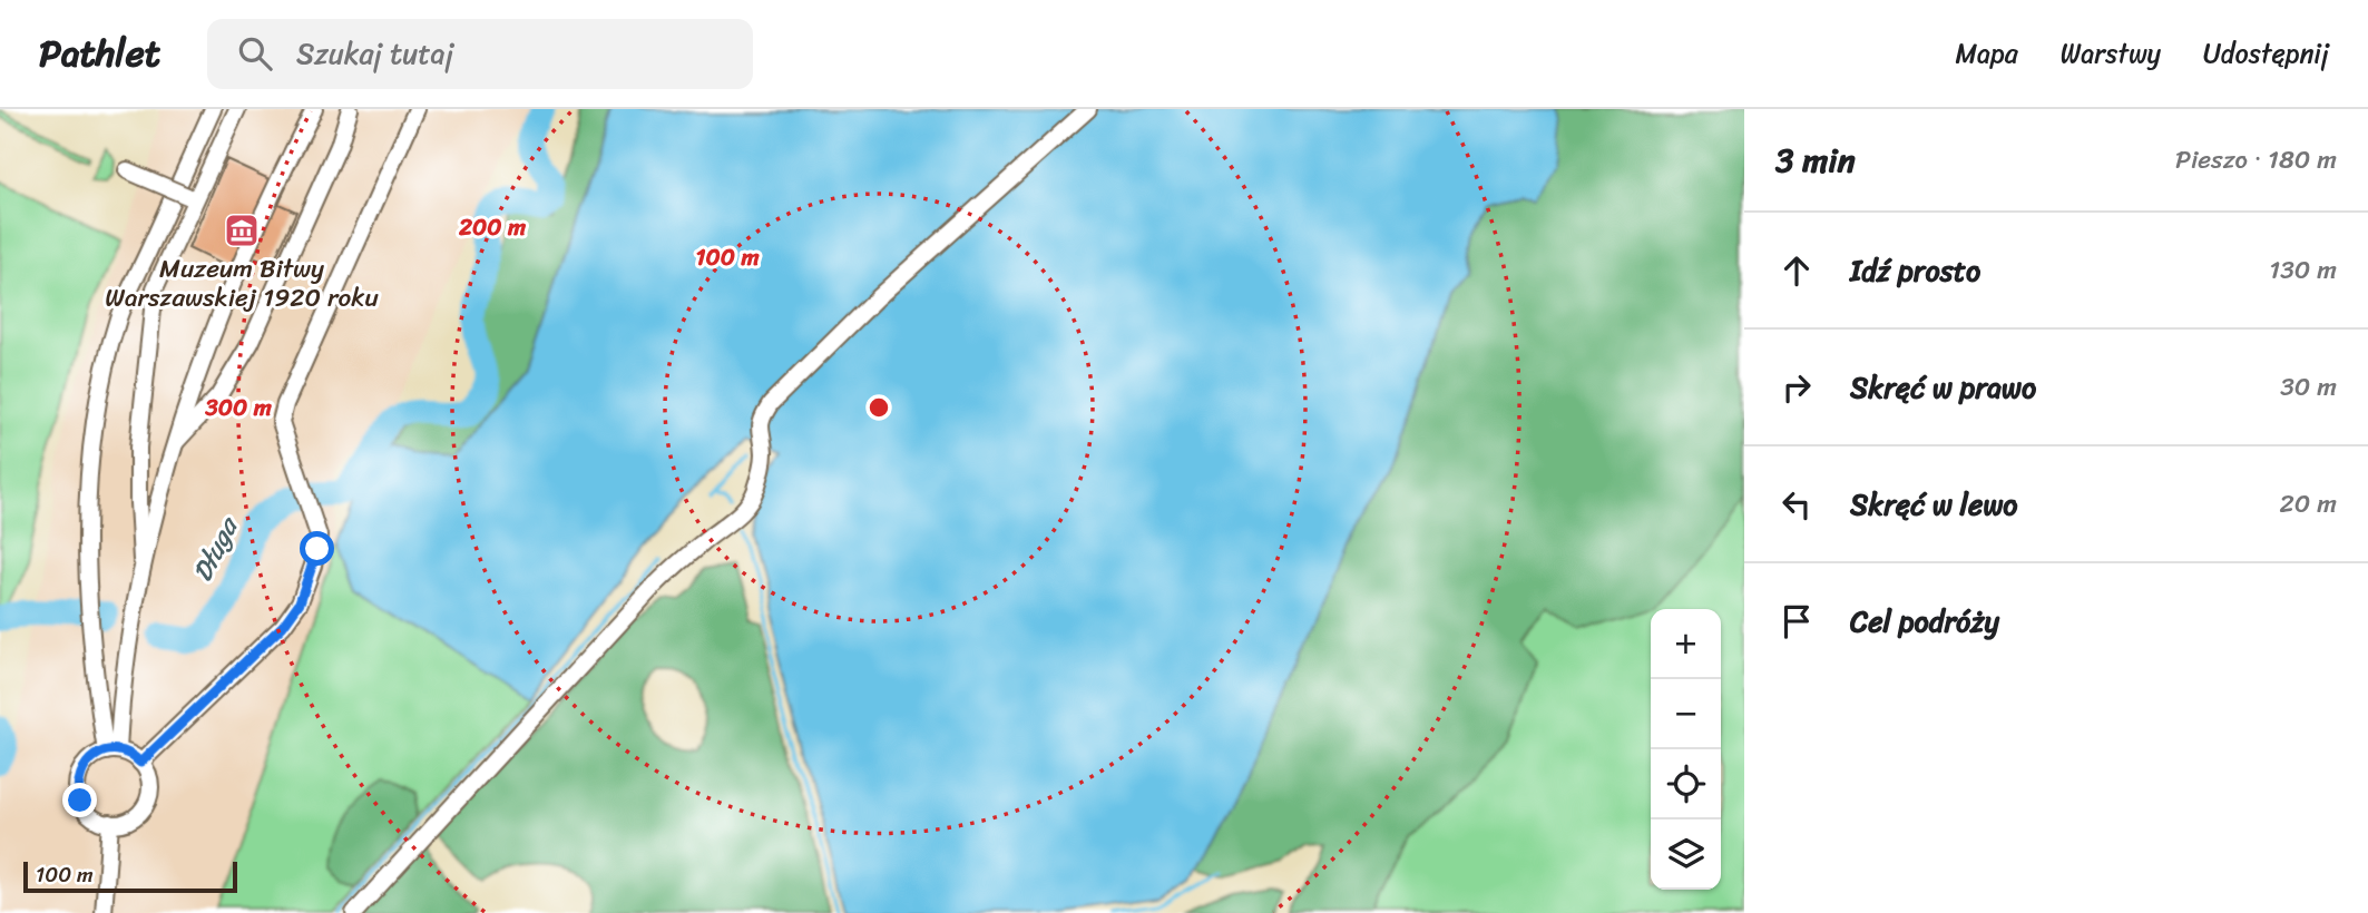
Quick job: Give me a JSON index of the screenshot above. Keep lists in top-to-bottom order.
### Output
{
  "water": ["Długa"],
  "places": {
    "museum": ["Muzeum Bitwy Warszawskiej 1920 roku"]
  },
  "scale_bar": "100 m",
  "page": {
    "header": "Pathlet",
    "search": "Szukaj tutaj",
    "nav": ["Mapa", "Warstwy", "Udostępnij"],
    "heading": ["3 min", "Pieszo · 180 m"],
    "list": [
      ["Idź prosto", "130 m"],
      ["Skręć w prawo", "30 m"],
      ["Skręć w lewo", "20 m"],
      "Cel podróży"
    ],
    "map_buttons": ["+", "−"],
    "scale": "100 m"
  },
  "rings": ["200 m", "100 m", "300 m"]
}
